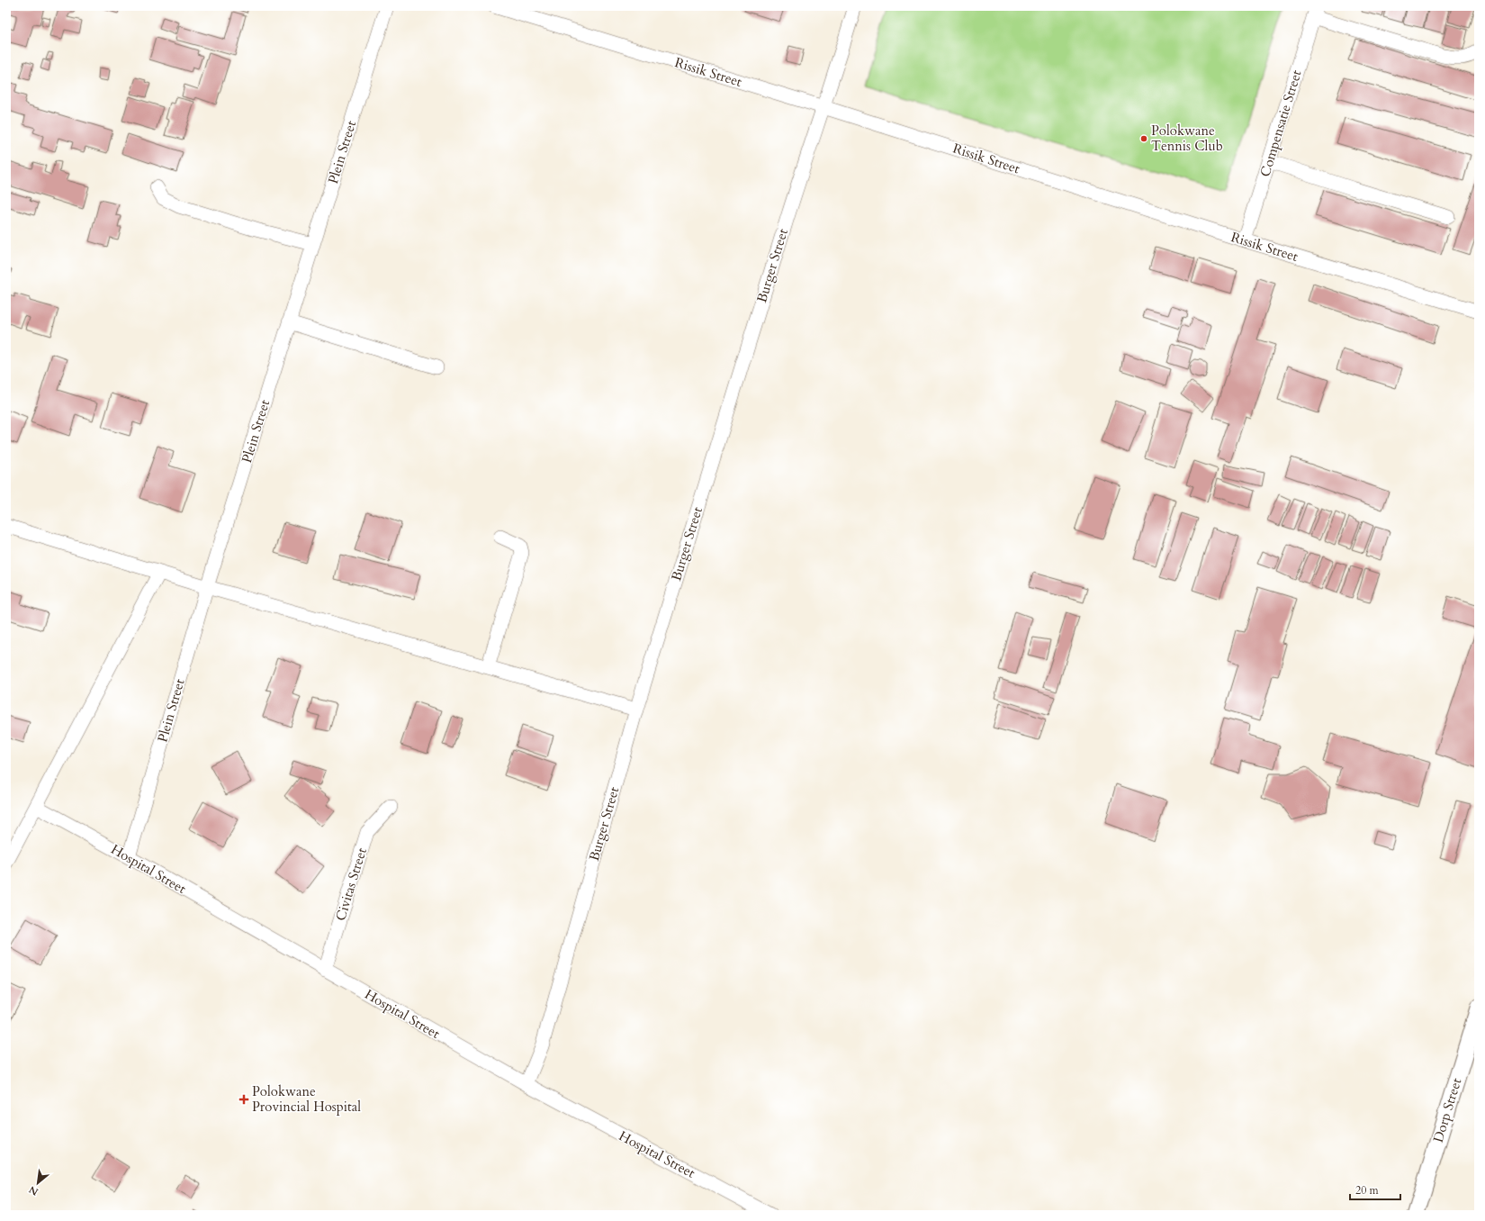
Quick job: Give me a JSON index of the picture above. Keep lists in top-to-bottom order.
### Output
{
  "streets": {
    "street": [
      "Rissik Street",
      "Compensatie Street",
      "Plein Street",
      "Burger Street",
      "Hospital Street",
      "Civitas Street",
      "Dorp Street"
    ]
  },
  "crossings": [
    ["Rissik Street", "Compensatie Street"],
    ["Rissik Street", "Burger Street"],
    ["Plein Street", "Hospital Street"],
    ["Burger Street", "Hospital Street"],
    ["Hospital Street", "Civitas Street"]
  ],
  "places": {
    "other": ["Polokwane Tennis Club"],
    "health": ["Polokwane Provincial Hospital"]
  },
  "scale_bar": "20 m",
  "north": "bottom left"
}
